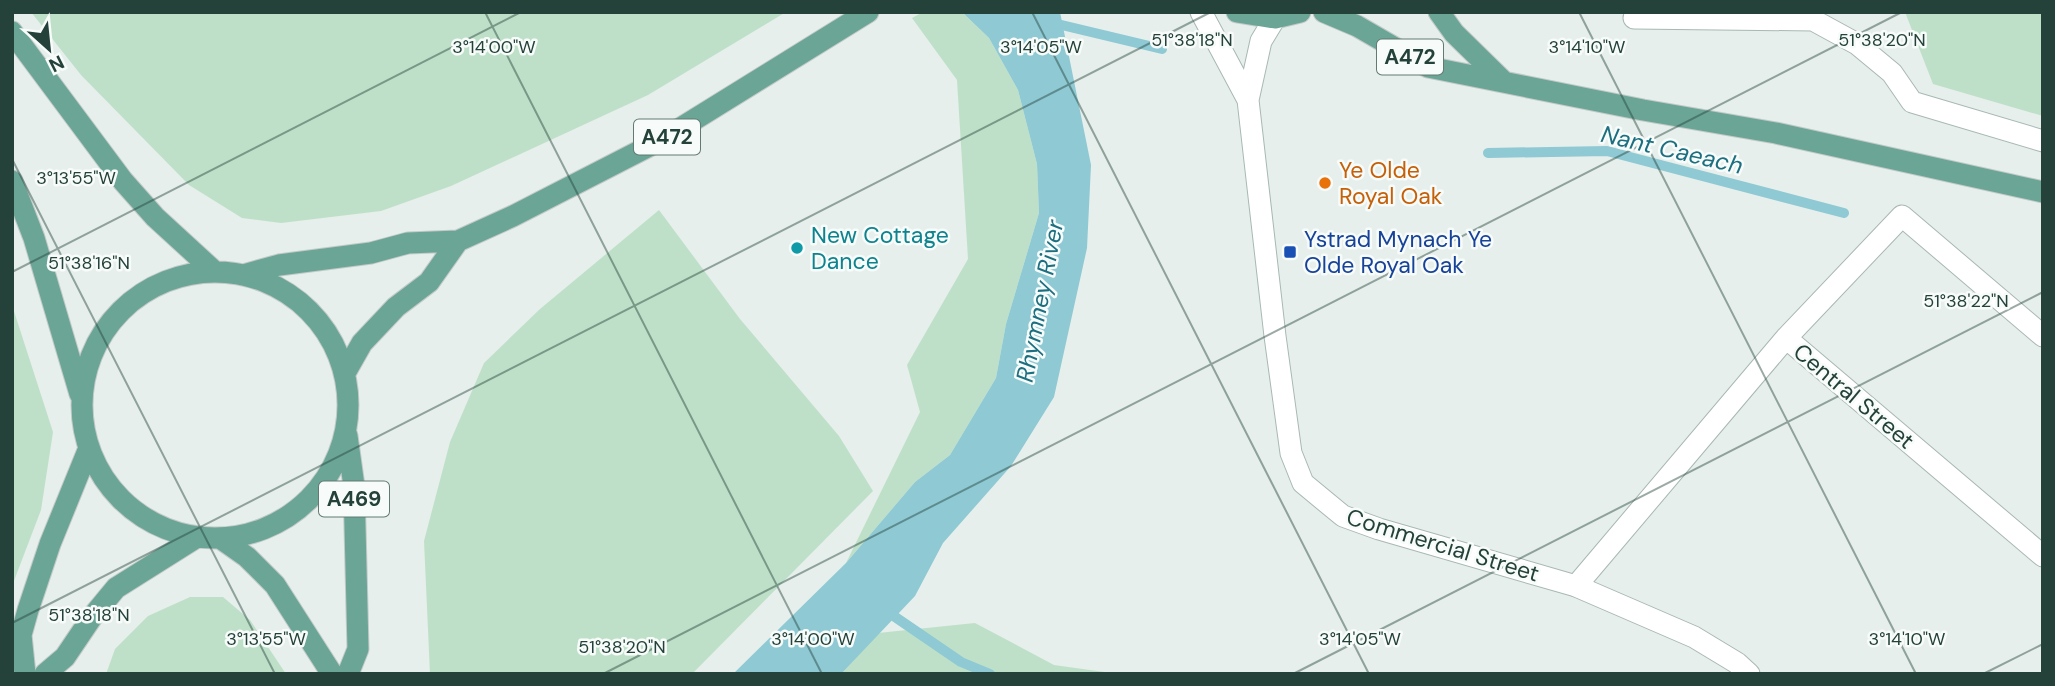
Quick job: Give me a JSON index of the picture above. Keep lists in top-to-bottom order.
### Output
{
  "streets": {
    "main road": ["A472", "A469"],
    "street": ["Central Street", "Commercial Street"]
  },
  "crossings": [
    ["Central Street", "Commercial Street"]
  ],
  "water": ["Nant Caeach", "Rhymney River"],
  "places": {
    "other": ["Ye Olde Royal Oak", "New Cottage Dance"],
    "transit": ["Ystrad Mynach Ye Olde Royal Oak"]
  },
  "north": "bottom right",
  "coordinates": [
    "51°38'18\"N",
    "51°38'20\"N",
    "3°14'00\"W",
    "3°14'05\"W",
    "3°14'10\"W",
    "3°13'55\"W",
    "51°38'16\"N",
    "51°38'22\"N"
  ]
}
